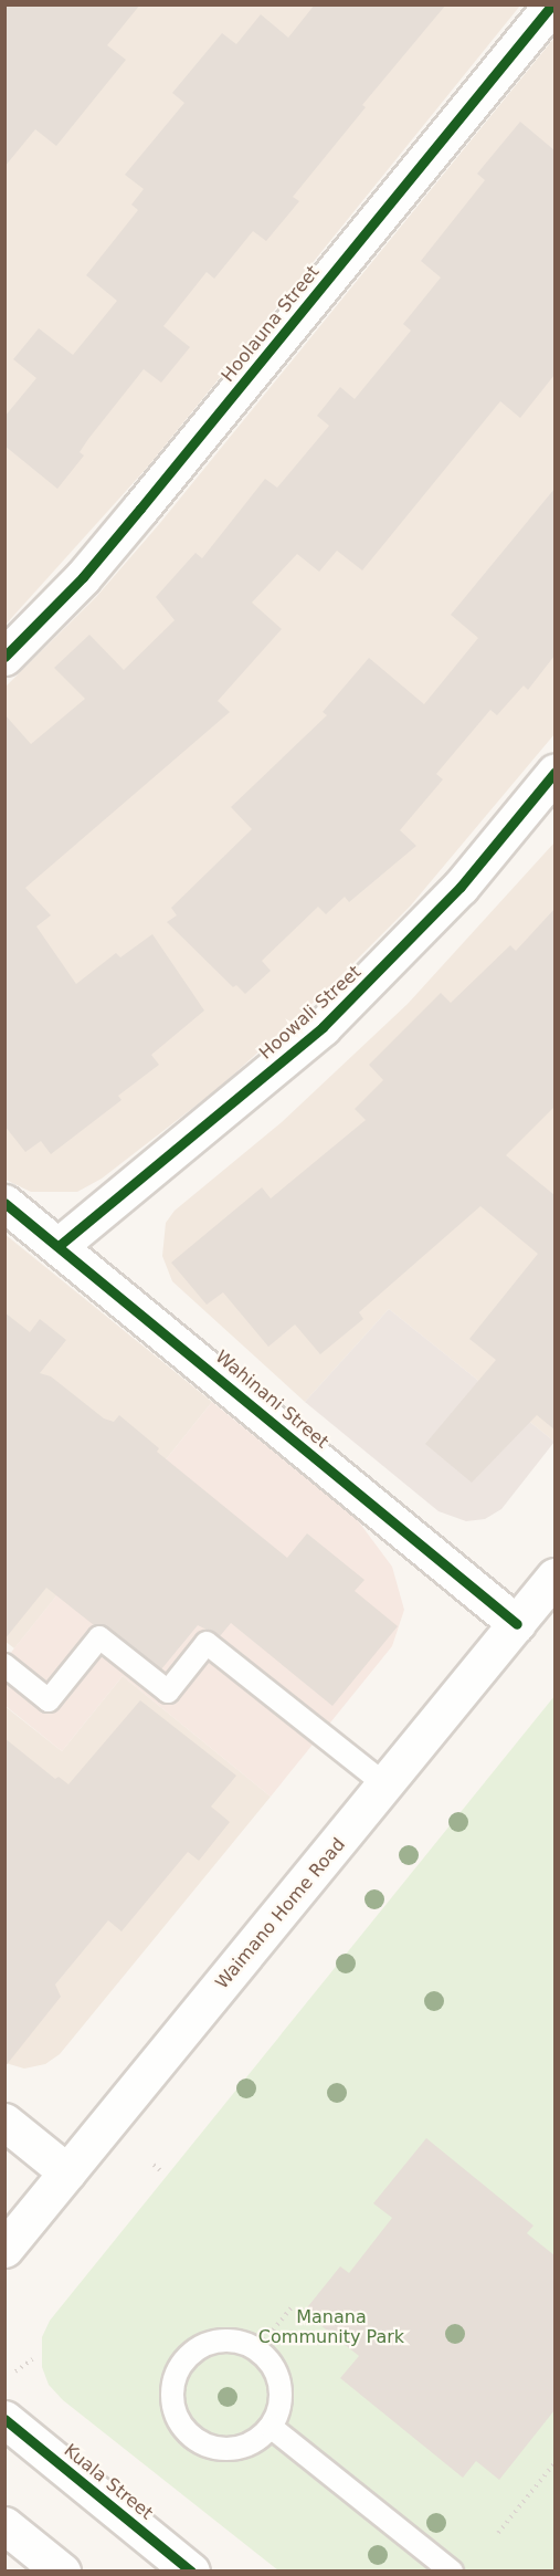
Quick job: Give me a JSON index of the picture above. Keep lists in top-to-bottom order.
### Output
{
  "streets": {
    "street": [
      "Hoolauna Street",
      "Hoowali Street",
      "Wahinani Street",
      "Waimano Home Road",
      "Kuala Street"
    ]
  },
  "crossings": [
    ["Hoowali Street", "Wahinani Street"],
    ["Wahinani Street", "Waimano Home Road"]
  ],
  "parks": ["Manana Community Park"]
}
